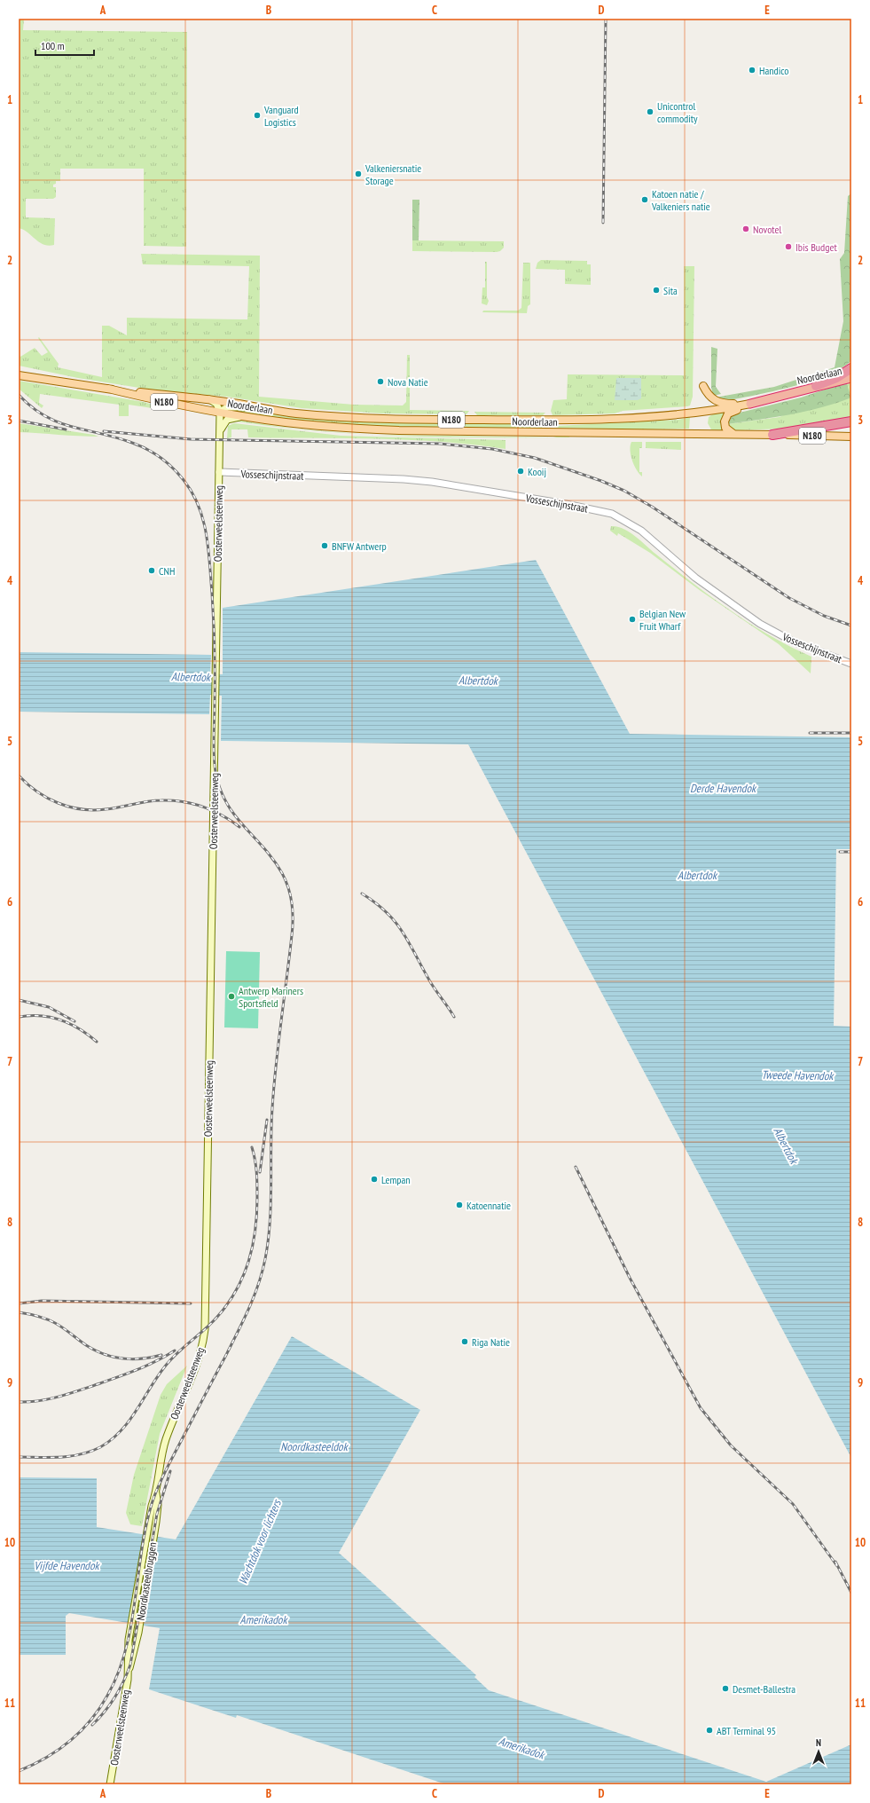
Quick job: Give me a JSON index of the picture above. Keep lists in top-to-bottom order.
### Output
{
  "streets": {
    "highway": ["Noorderlaan", "N180"],
    "main road": ["Oosterweelsteenweg", "Noordkasteelbruggen"],
    "street": ["Vosseschijnstraat"]
  },
  "crossings": [
    ["Noorderlaan", "Oosterweelsteenweg"],
    ["Vosseschijnstraat", "Oosterweelsteenweg"],
    ["Oosterweelsteenweg", "Noordkasteelbruggen"]
  ],
  "water": [
    "Albertdok",
    "Derde Havendok",
    "Tweede Havendok",
    "Noordkasteeldok",
    "Wachtdok voor lichters",
    "Vijfde Havendok",
    "Amerikadok"
  ],
  "places": [
    "Handico",
    "Unicontrol commodity",
    "Vanguard Logistics",
    "Valkeniersnatie Storage",
    "Katoen natie / Valkeniers natie",
    "Novotel",
    "Ibis Budget",
    "Sita",
    "Nova Natie",
    "Kooij",
    "BNFW Antwerp",
    "CNH",
    "Belgian New Fruit Wharf",
    "Antwerp Mariners Sportsfield",
    "Lempan",
    "Katoennatie",
    "Riga Natie",
    "Desmet-Ballestra",
    "ABT Terminal 95"
  ],
  "scale_bar": "100 m",
  "north": "top",
  "grid": {
    "columns": [
      "A",
      "B",
      "C",
      "D",
      "E"
    ],
    "rows": [
      "1",
      "2",
      "3",
      "4",
      "5",
      "6",
      "7",
      "8",
      "9",
      "10",
      "11"
    ]
  }
}
